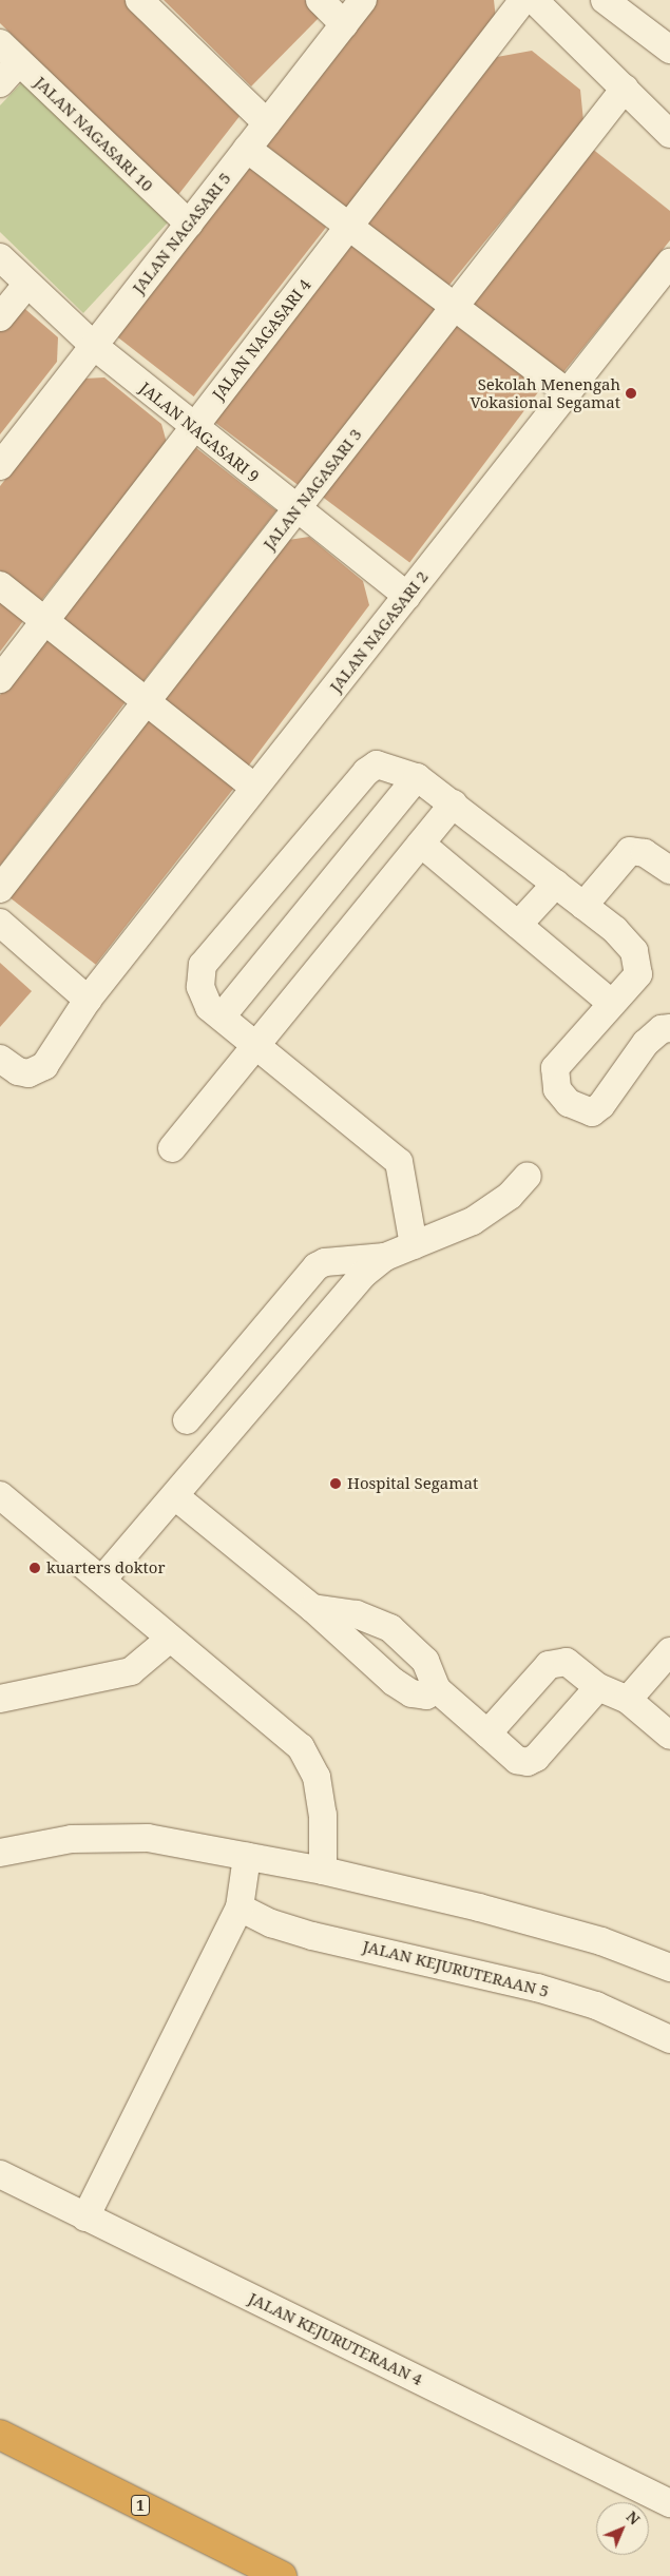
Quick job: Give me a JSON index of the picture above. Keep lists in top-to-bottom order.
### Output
{
  "streets": {
    "highway": ["1"],
    "street": [
      "JALAN NAGASARI 10",
      "JALAN NAGASARI 5",
      "JALAN NAGASARI 4",
      "JALAN NAGASARI 9",
      "JALAN NAGASARI 3",
      "JALAN NAGASARI 2",
      "JALAN KEJURUTERAAN 5",
      "JALAN KEJURUTERAAN 4"
    ]
  },
  "crossings": [
    ["JALAN NAGASARI 10", "JALAN NAGASARI 5"],
    ["JALAN NAGASARI 5", "JALAN NAGASARI 9"],
    ["JALAN NAGASARI 4", "JALAN NAGASARI 9"],
    ["JALAN NAGASARI 9", "JALAN NAGASARI 3"],
    ["JALAN NAGASARI 9", "JALAN NAGASARI 2"]
  ],
  "places": ["Sekolah Menengah Vokasional Segamat", "Hospital Segamat", "kuarters doktor"],
  "north": "top right"
}
